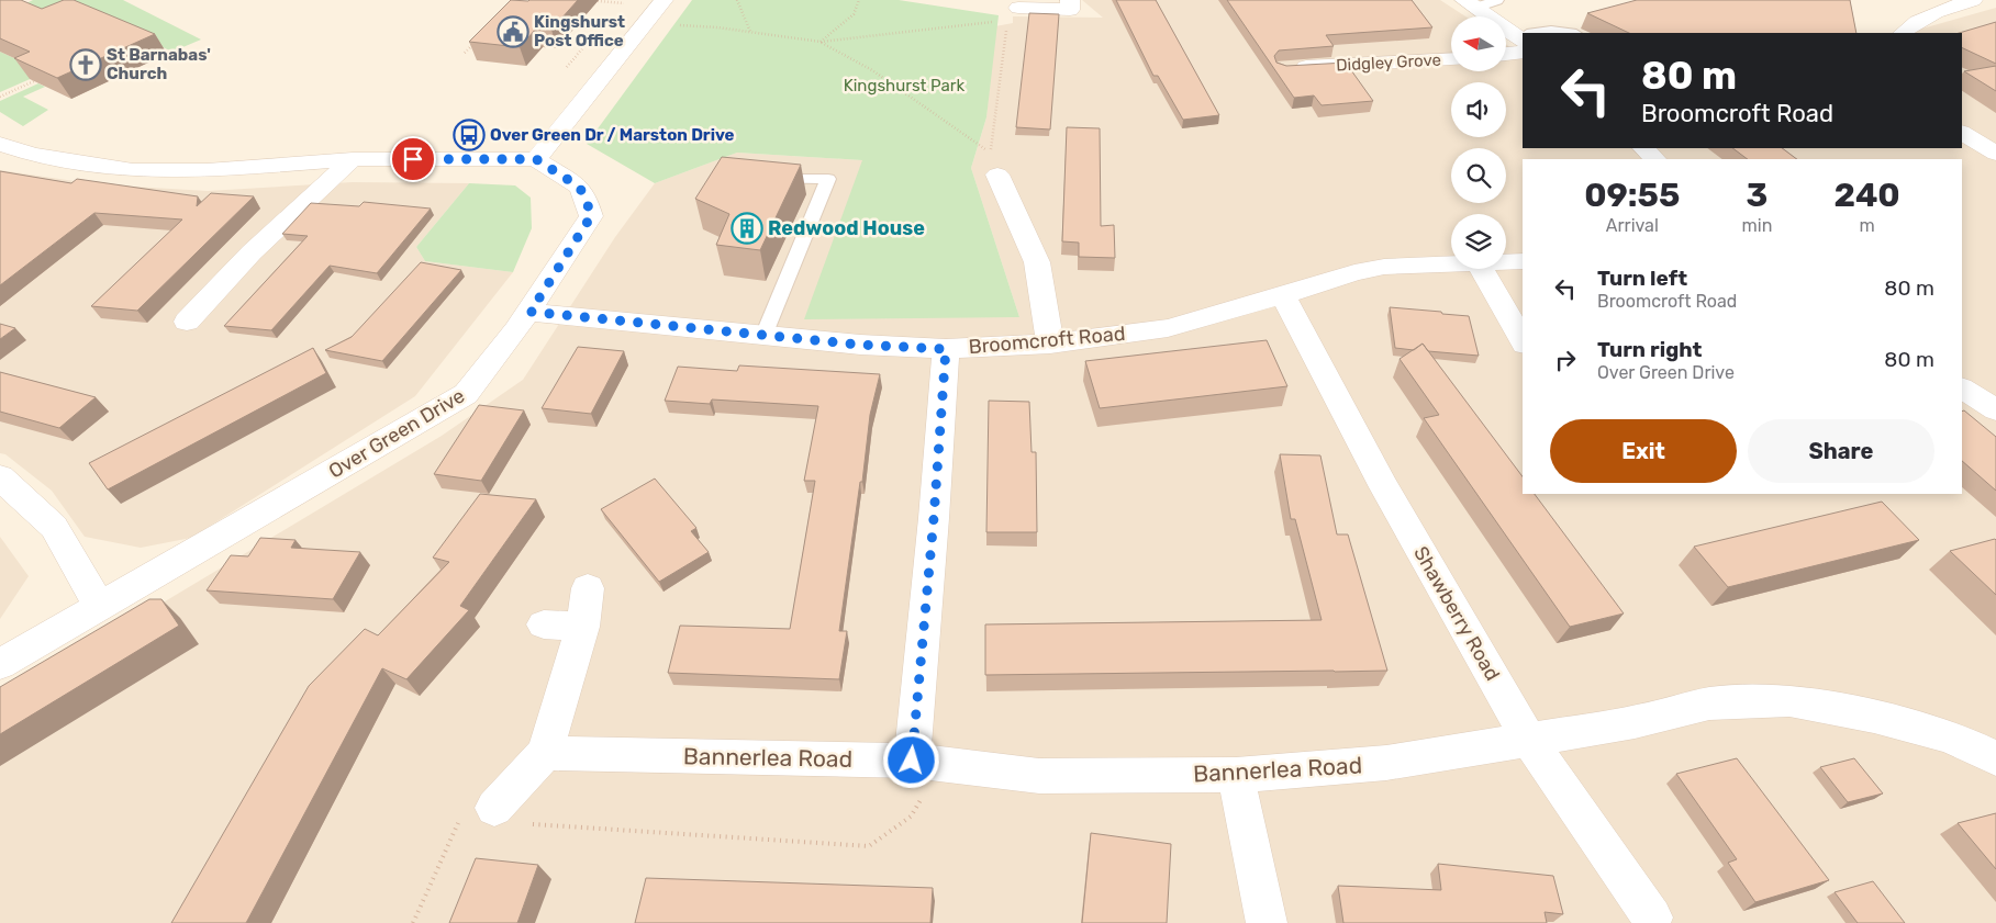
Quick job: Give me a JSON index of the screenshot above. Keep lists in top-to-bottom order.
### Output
{
  "streets": {
    "street": [
      "Didgley Grove",
      "Broomcroft Road",
      "Over Green Drive",
      "Shawberry Road",
      "Bannerlea Road"
    ]
  },
  "crossings": [
    ["Broomcroft Road", "Over Green Drive"],
    ["Broomcroft Road", "Shawberry Road"],
    ["Shawberry Road", "Bannerlea Road"]
  ],
  "parks": ["Kingshurst Park"],
  "places": {
    "public building": ["Kingshurst Post Office"],
    "church": ["St Barnabas' Church"],
    "bus stop": ["Over Green Dr / Marston Drive"],
    "building": ["Redwood House"]
  },
  "north": "left",
  "page": {
    "turn": ["80 m", "Broomcroft Road"],
    "eta": [
      "09:55",
      "Arrival",
      "3",
      "min",
      "240",
      "m"
    ],
    "list": [
      {
        "name": "Turn left",
        "note": "Broomcroft Road",
        "value": "80 m"
      },
      {
        "name": "Turn right",
        "note": "Over Green Drive",
        "value": "80 m"
      }
    ],
    "buttons": ["Exit", "Share"]
  }
}
